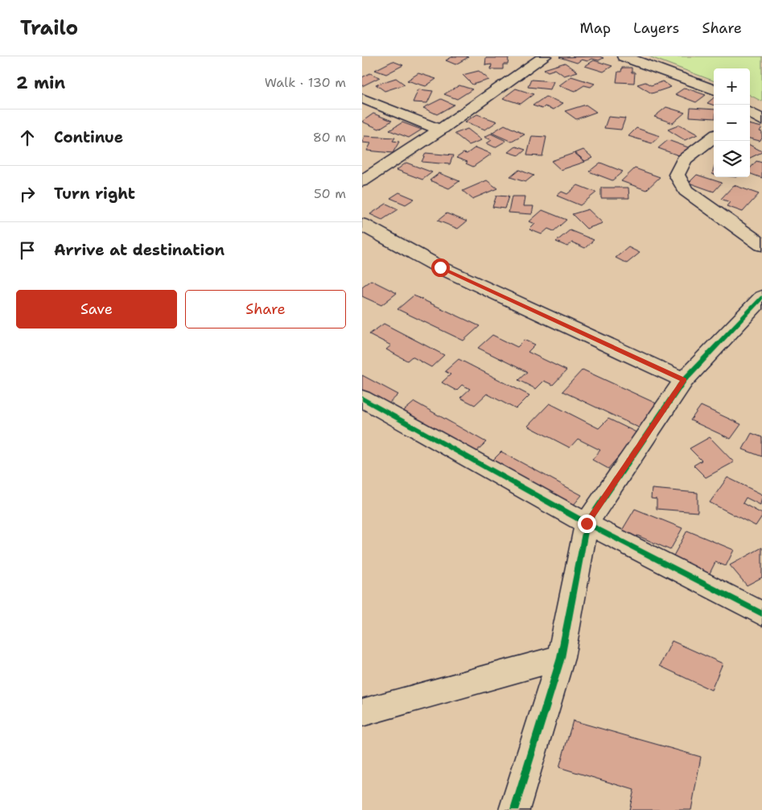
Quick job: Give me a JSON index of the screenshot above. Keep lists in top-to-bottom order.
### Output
{
  "page": {
    "header": "Trailo",
    "nav": ["Map", "Layers", "Share"],
    "heading": ["2 min", "Walk · 130 m"],
    "map_buttons": ["+", "−"],
    "list": [
      ["Continue", "80 m"],
      ["Turn right", "50 m"],
      "Arrive at destination"
    ],
    "buttons": ["Save", "Share"]
  }
}
